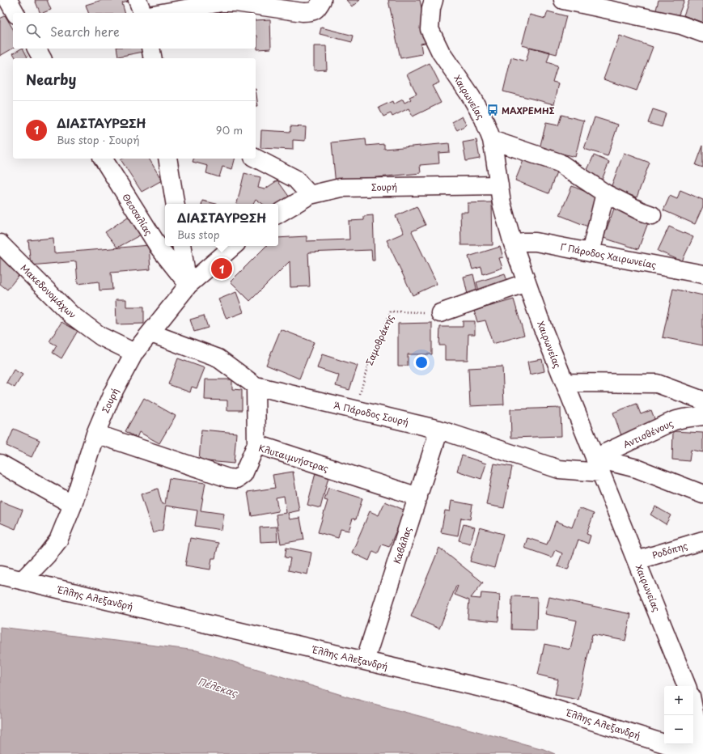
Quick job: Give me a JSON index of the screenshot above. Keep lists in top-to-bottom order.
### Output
{
  "streets": {
    "street": [
      "Χαιρωνείας",
      "Σουρή",
      "Θεσσαλίας",
      "Γ΄ Πάροδος Χαιρωνείας",
      "Μακεδονομάχων",
      "Α΄ Πάροδος Σουρή",
      "Αντισθένους",
      "Κλυταιμνήστρας",
      "Καβάλας",
      "Ροδόπης",
      "Έλλης Αλεξανδρή"
    ],
    "path": ["Σαμοθράκης"]
  },
  "crossings": [
    ["Χαιρωνείας", "Σουρή"],
    ["Χαιρωνείας", "Γ΄ Πάροδος Χαιρωνείας"],
    ["Χαιρωνείας", "Α΄ Πάροδος Σουρή"],
    ["Χαιρωνείας", "Αντισθένους"],
    ["Χαιρωνείας", "Ροδόπης"],
    ["Σουρή", "Θεσσαλίας"],
    ["Σουρή", "Μακεδονομάχων"],
    ["Σουρή", "Α΄ Πάροδος Σουρή"],
    ["Σουρή", "Κλυταιμνήστρας"],
    ["Σουρή", "Έλλης Αλεξανδρή"],
    ["Σαμοθράκης", "Α΄ Πάροδος Σουρή"],
    ["Α΄ Πάροδος Σουρή", "Αντισθένους"],
    ["Α΄ Πάροδος Σουρή", "Καβάλας"],
    ["Κλυταιμνήστρας", "Καβάλας"],
    ["Καβάλας", "Έλλης Αλεξανδρή"]
  ],
  "water": ["Πέλεκας"],
  "places": {
    "bus stop": ["ΜΑΧΡΕΜΗΣ"]
  },
  "page": {
    "search": "Search here",
    "heading": "Nearby",
    "list": [
      {
        "mark": "1",
        "name": "ΔΙΑΣΤΑΥΡΩΣΗ",
        "note": "Bus stop · Σουρή",
        "value": "90 m"
      }
    ],
    "popup": ["ΔΙΑΣΤΑΥΡΩΣΗ", "Bus stop"],
    "pins": "1",
    "map_buttons": ["+", "−"]
  }
}
